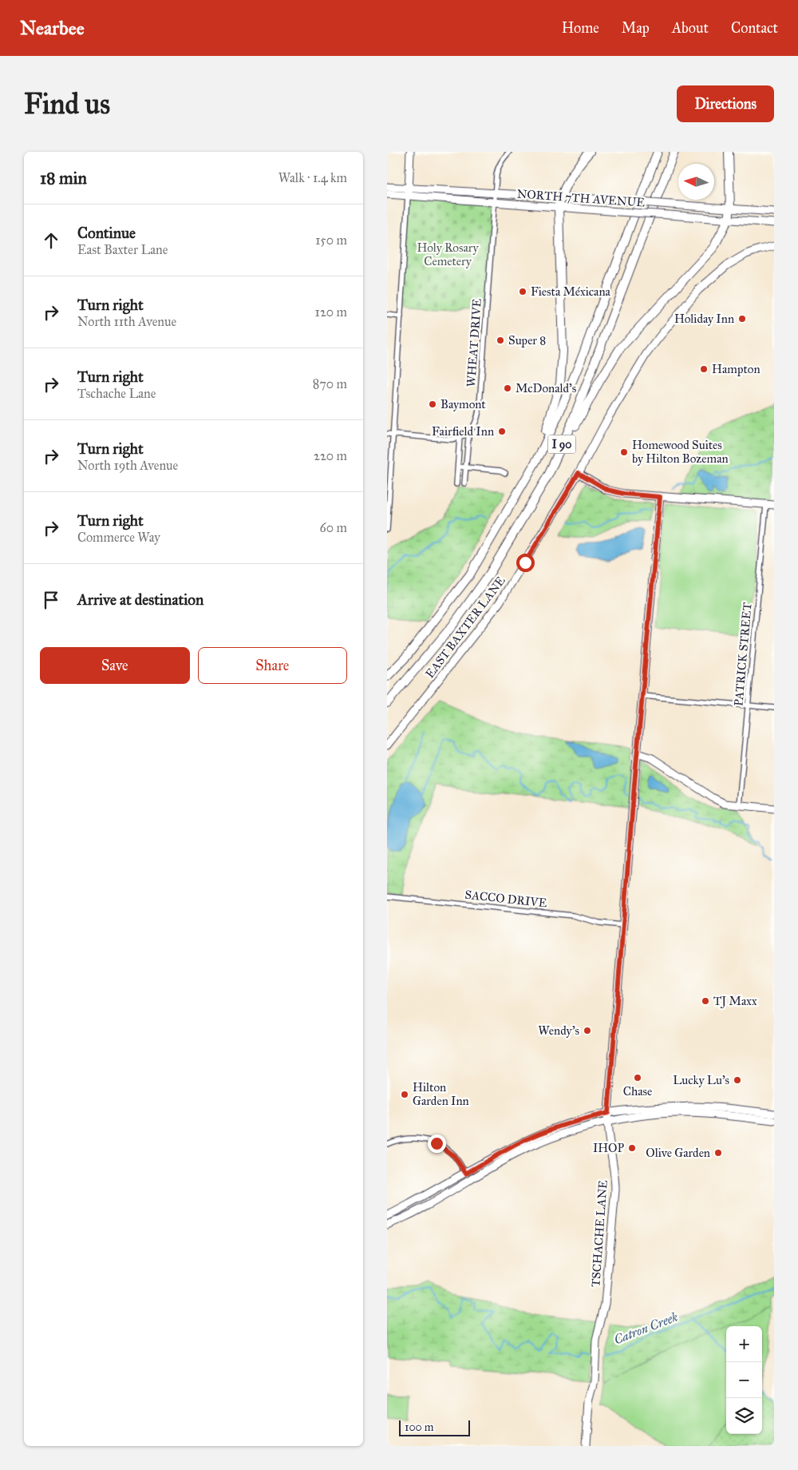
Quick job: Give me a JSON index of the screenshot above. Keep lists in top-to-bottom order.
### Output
{
  "streets": {
    "highway": ["I 90"],
    "main road": ["NORTH 7TH AVENUE", "EAST BAXTER LANE", "TSCHACHE LANE"],
    "street": ["WHEAT DRIVE", "PATRICK STREET", "SACCO DRIVE"]
  },
  "crossings": [
    ["NORTH 7TH AVENUE", "WHEAT DRIVE"],
    ["SACCO DRIVE", "TSCHACHE LANE"]
  ],
  "water": ["Catron Creek"],
  "parks": ["Holy Rosary Cemetery"],
  "places": [
    "Fiesta Méxicana",
    "Holiday Inn",
    "Super 8",
    "Hampton",
    "McDonald's",
    "Baymont",
    "Fairfield Inn",
    "Homewood Suites by Hilton Bozeman",
    "TJ Maxx",
    "Wendy's",
    "Chase",
    "Lucky Lu's",
    "Hilton Garden Inn",
    "IHOP",
    "Olive Garden"
  ],
  "scale_bar": "100 m",
  "north": "left",
  "page": {
    "header": "Nearbee",
    "nav": [
      "Home",
      "Map",
      "About",
      "Contact"
    ],
    "buttons": [
      "Directions",
      ["Save", "Share"]
    ],
    "title": "Find us",
    "heading": ["18 min", "Walk · 1.4 km"],
    "list": [
      ["Continue", "East Baxter Lane", "150 m"],
      ["Turn right", "North 11th Avenue", "120 m"],
      ["Turn right", "Tschache Lane", "870 m"],
      ["Turn right", "North 19th Avenue", "220 m"],
      ["Turn right", "Commerce Way", "60 m"],
      "Arrive at destination"
    ],
    "map_buttons": ["+", "−"],
    "scale": "100 m"
  }
}
